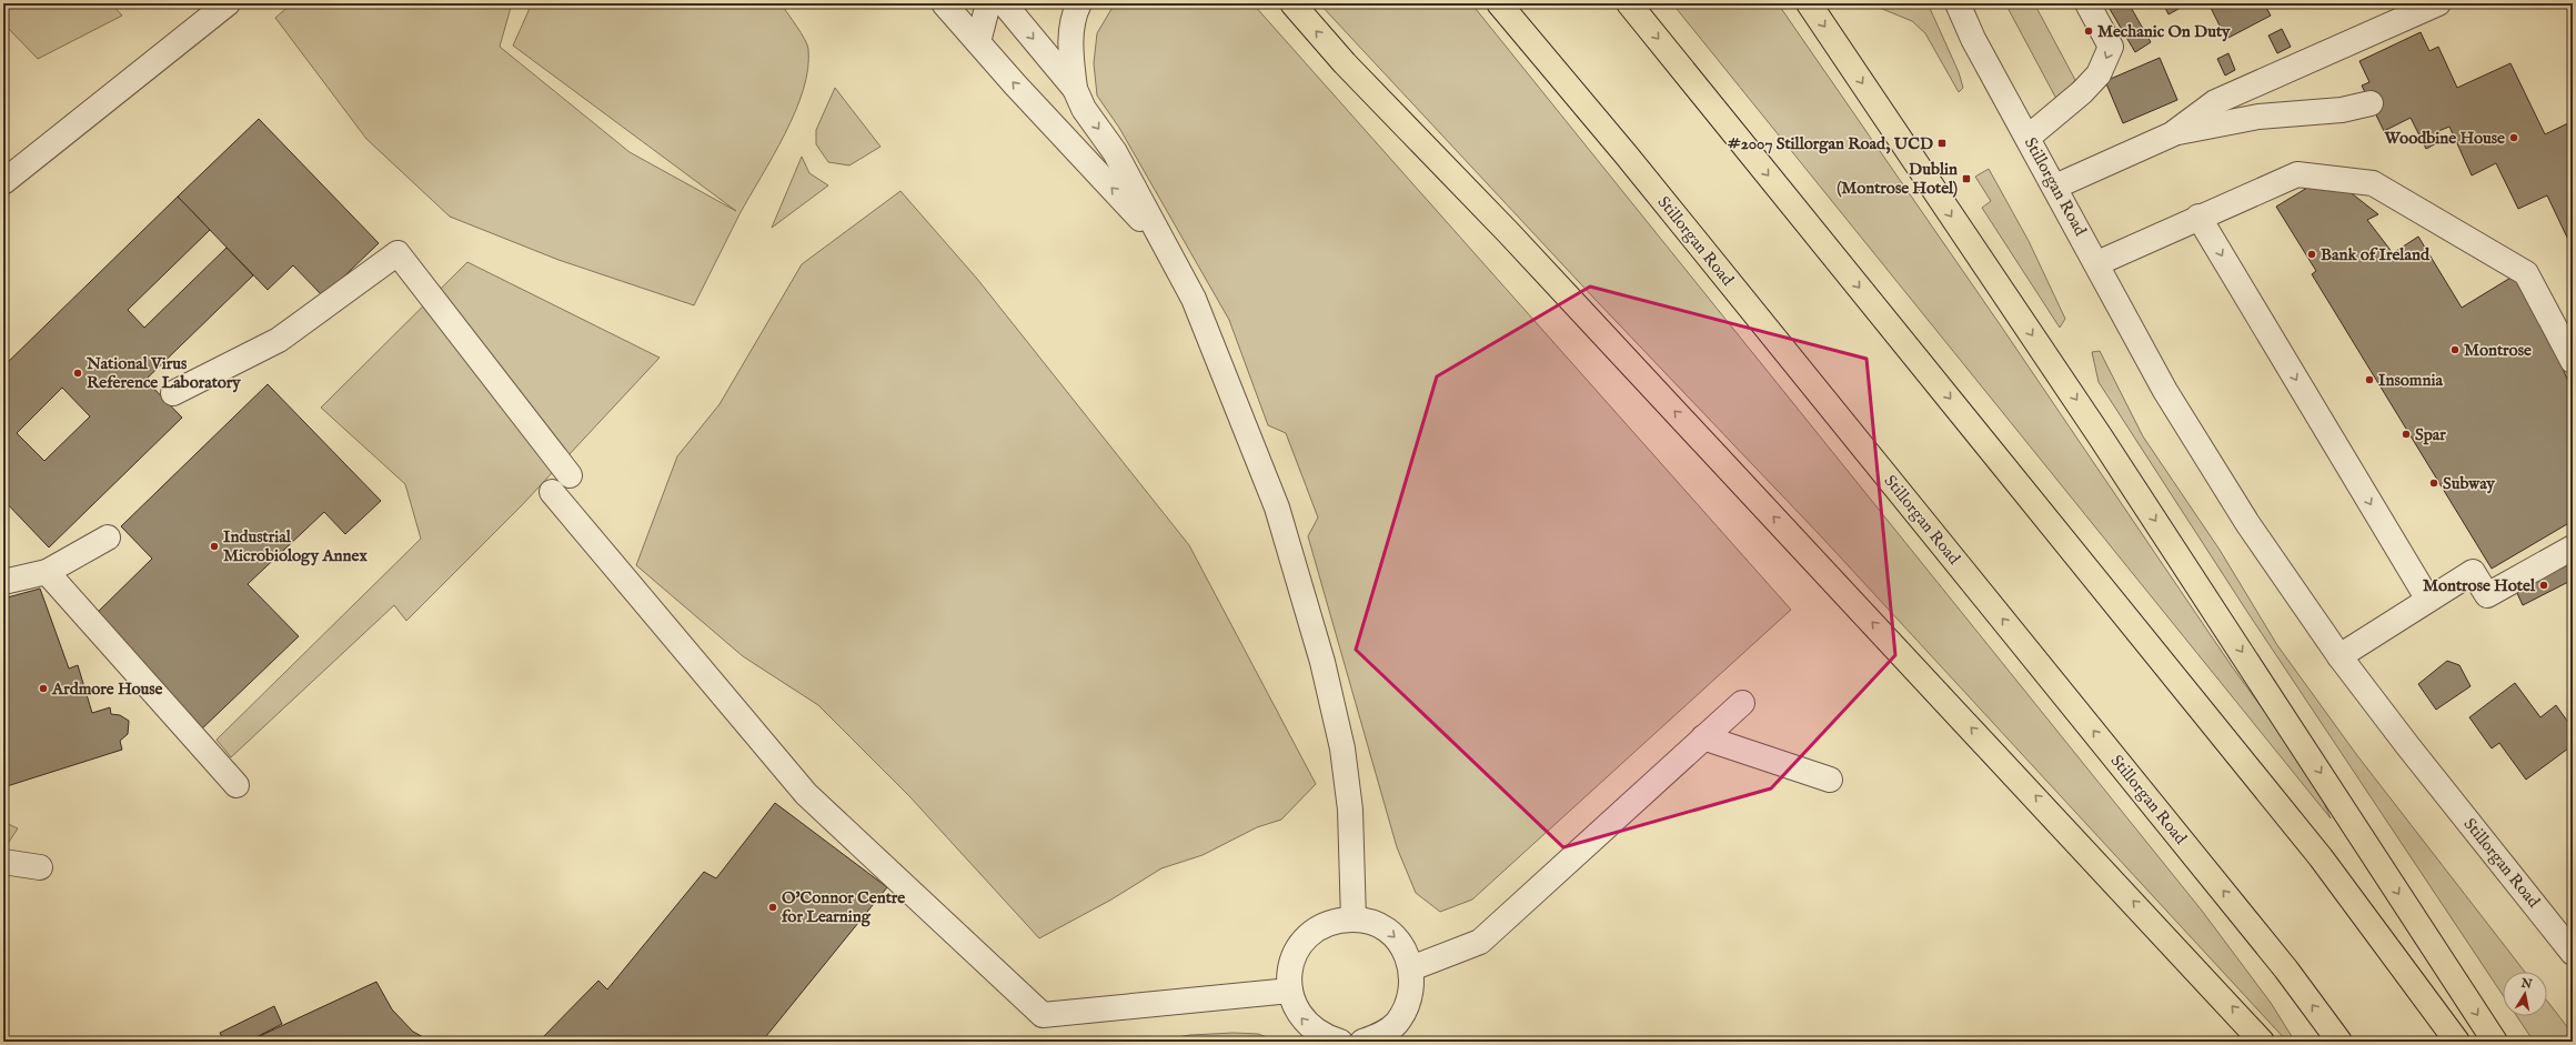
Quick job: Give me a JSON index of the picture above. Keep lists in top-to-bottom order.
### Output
{
  "streets": {
    "main road": ["Stillorgan Road"]
  },
  "places": {
    "other": [
      "Mechanic On Duty",
      "Woodbine House",
      "Bank of Ireland",
      "Montrose",
      "National Virus Reference Laboratory",
      "Insomnia",
      "Spar",
      "Subway",
      "Industrial Microbiology Annex",
      "Montrose Hotel",
      "Ardmore House",
      "O'Connor Centre for Learning"
    ],
    "transit": ["#2007 Stillorgan Road, UCD", "Dublin (Montrose Hotel)"]
  },
  "north": "top"
}
